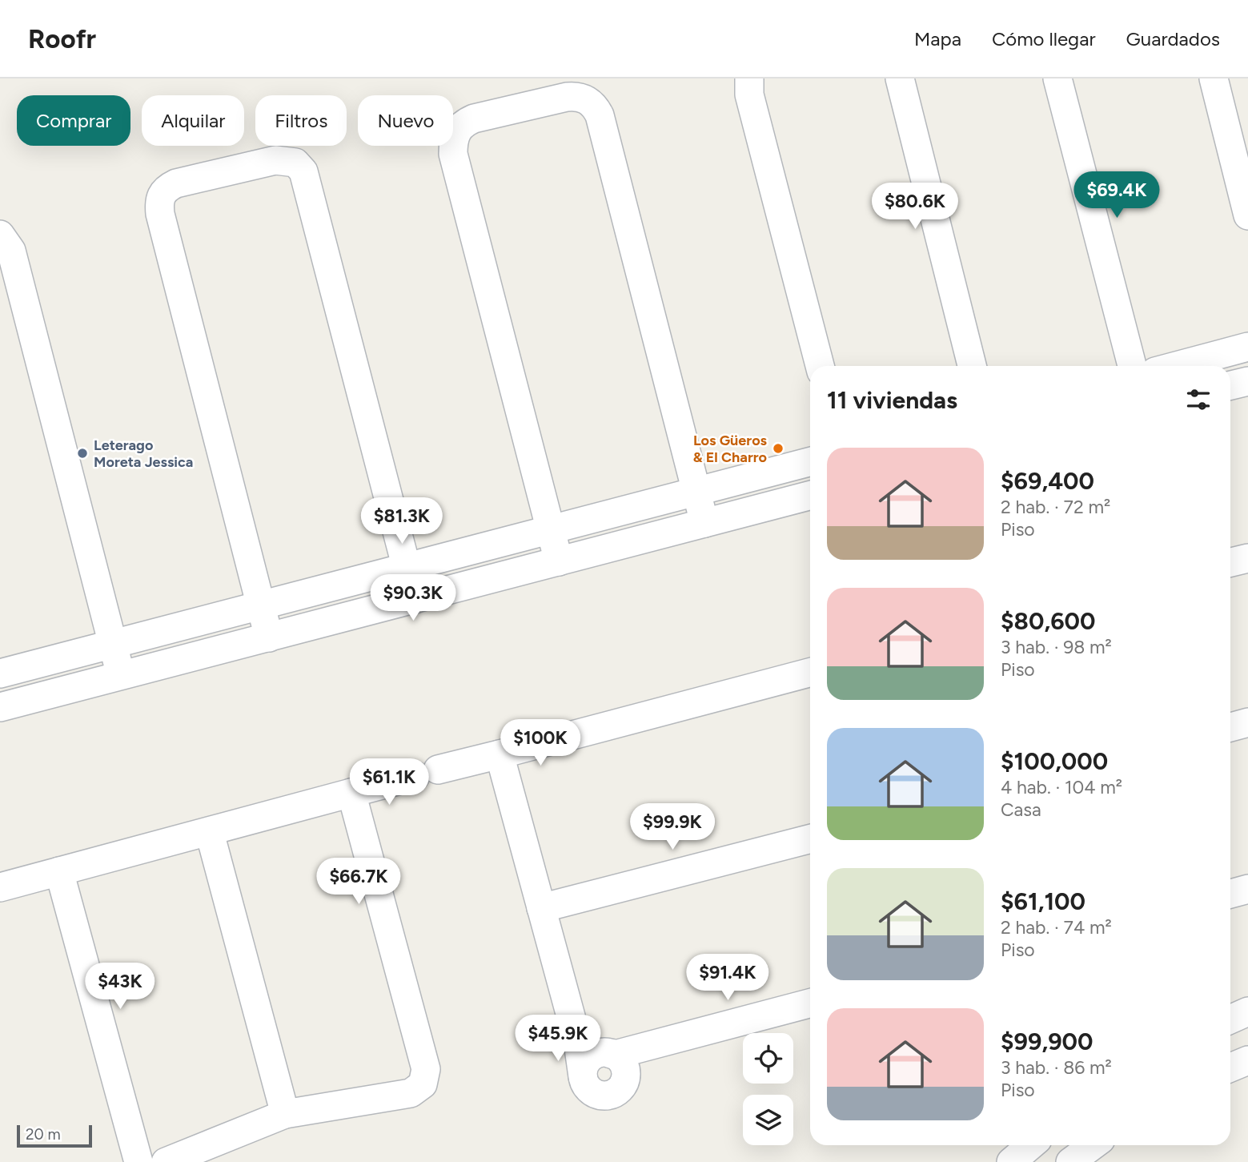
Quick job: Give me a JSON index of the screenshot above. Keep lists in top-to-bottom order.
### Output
{
  "places": ["Los Güeros & El Charro", "Leterago Moreta Jessica"],
  "scale_bar": "20 m",
  "page": {
    "header": "Roofr",
    "nav": ["Mapa", "Cómo llegar", "Guardados"],
    "chip": [
      "Comprar",
      "Alquilar",
      "Filtros",
      "Nuevo"
    ],
    "price": [
      "$69.4K",
      "$80.6K",
      "$81.3K",
      "$90.3K",
      "$100K",
      "$61.1K",
      "$99.9K",
      "$66.7K",
      "$91.4K",
      "$43K",
      "$45.9K"
    ],
    "heading": "11 viviendas",
    "list": [
      {
        "name": "$69,400",
        "note": "2 hab. · 72 m² · Piso"
      },
      {
        "name": "$80,600",
        "note": "3 hab. · 98 m² · Piso"
      },
      {
        "name": "$100,000",
        "note": "4 hab. · 104 m² · Casa"
      },
      {
        "name": "$61,100",
        "note": "2 hab. · 74 m² · Piso"
      },
      {
        "name": "$99,900",
        "note": "3 hab. · 86 m² · Piso"
      }
    ],
    "scale": "20 m"
  }
}
